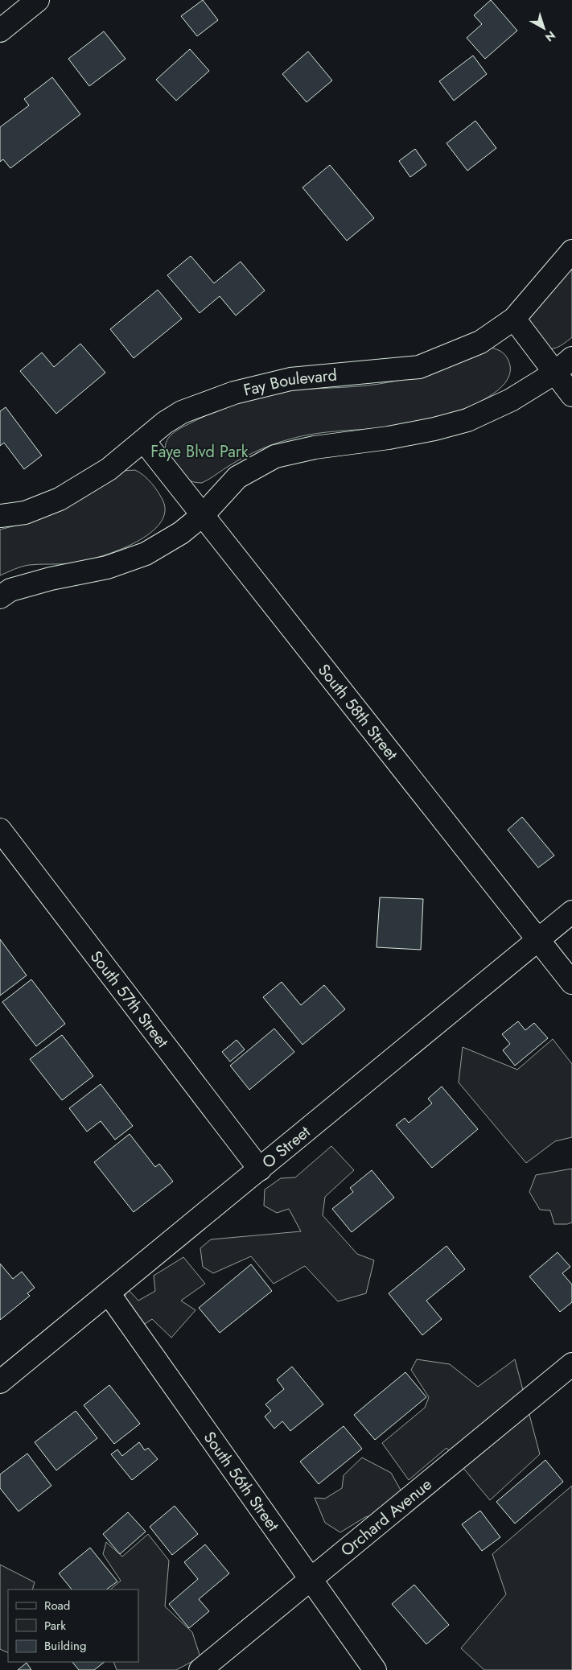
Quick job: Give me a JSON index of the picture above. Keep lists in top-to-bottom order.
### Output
{
  "streets": {
    "street": [
      "Fay Boulevard",
      "South 58th Street",
      "South 57th Street",
      "O Street",
      "South 56th Street",
      "Orchard Avenue"
    ]
  },
  "crossings": [
    ["Fay Boulevard", "South 58th Street"],
    ["South 58th Street", "O Street"],
    ["South 57th Street", "O Street"],
    ["O Street", "South 56th Street"],
    ["South 56th Street", "Orchard Avenue"]
  ],
  "parks": ["Faye Blvd Park"],
  "legend": ["Road", "Park", "Building"],
  "north": "bottom right"
}
